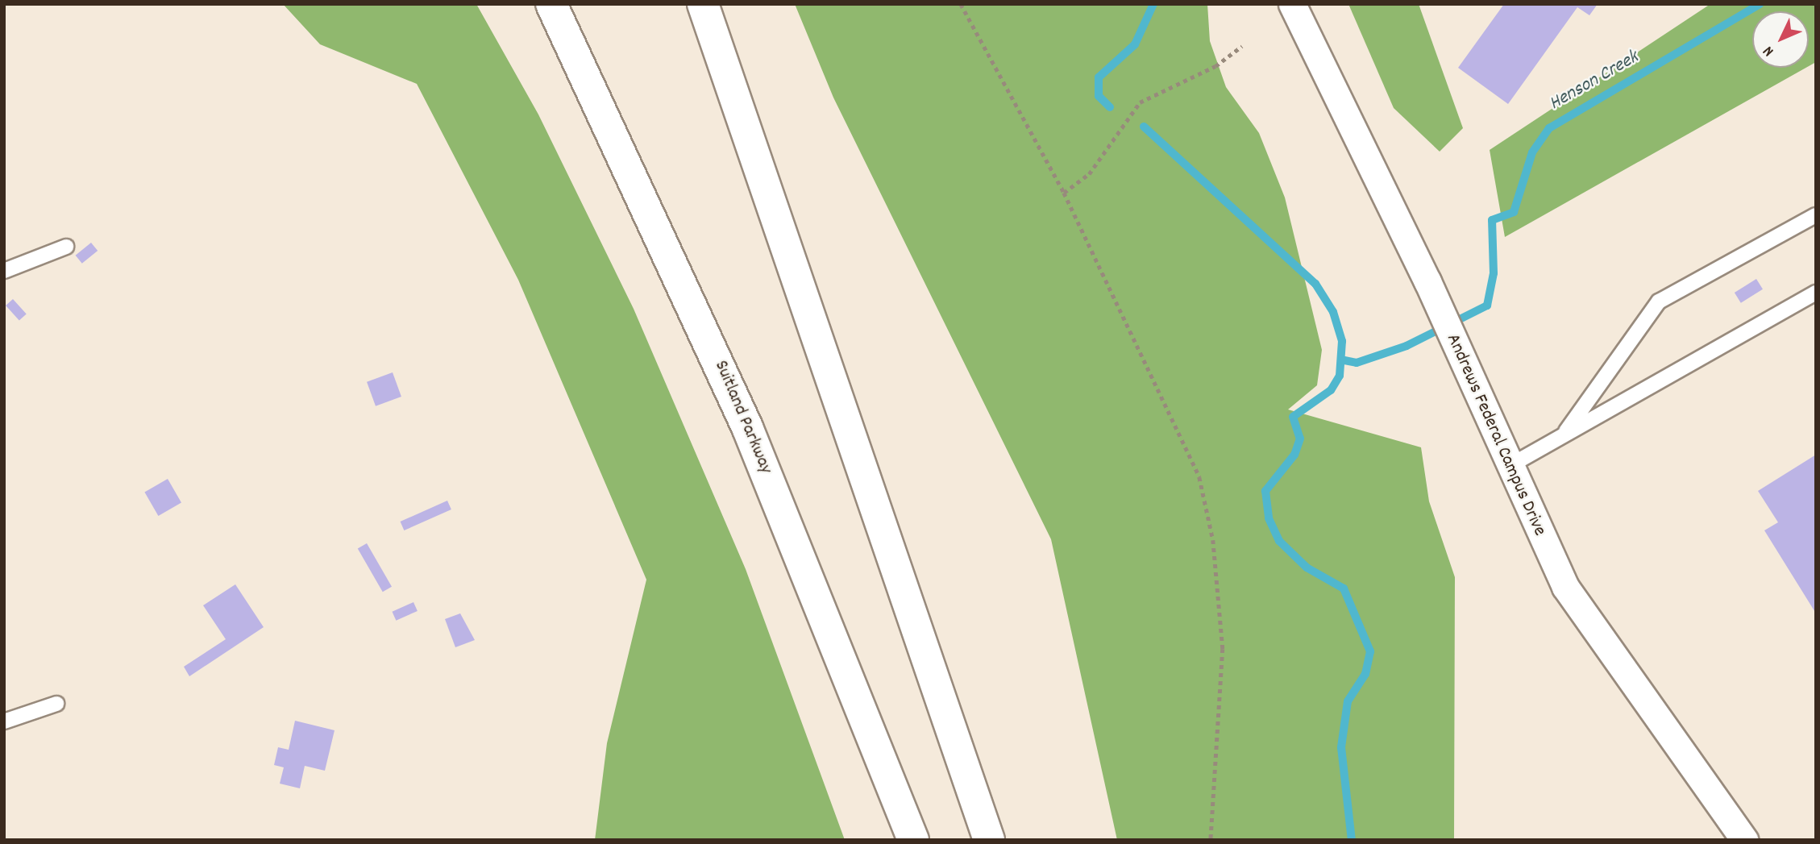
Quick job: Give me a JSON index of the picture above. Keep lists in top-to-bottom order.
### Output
{
  "streets": {
    "highway": ["Suitland Parkway"],
    "street": ["Andrews Federal Campus Drive"]
  },
  "water": ["Henson Creek"],
  "north": "bottom left"
}
